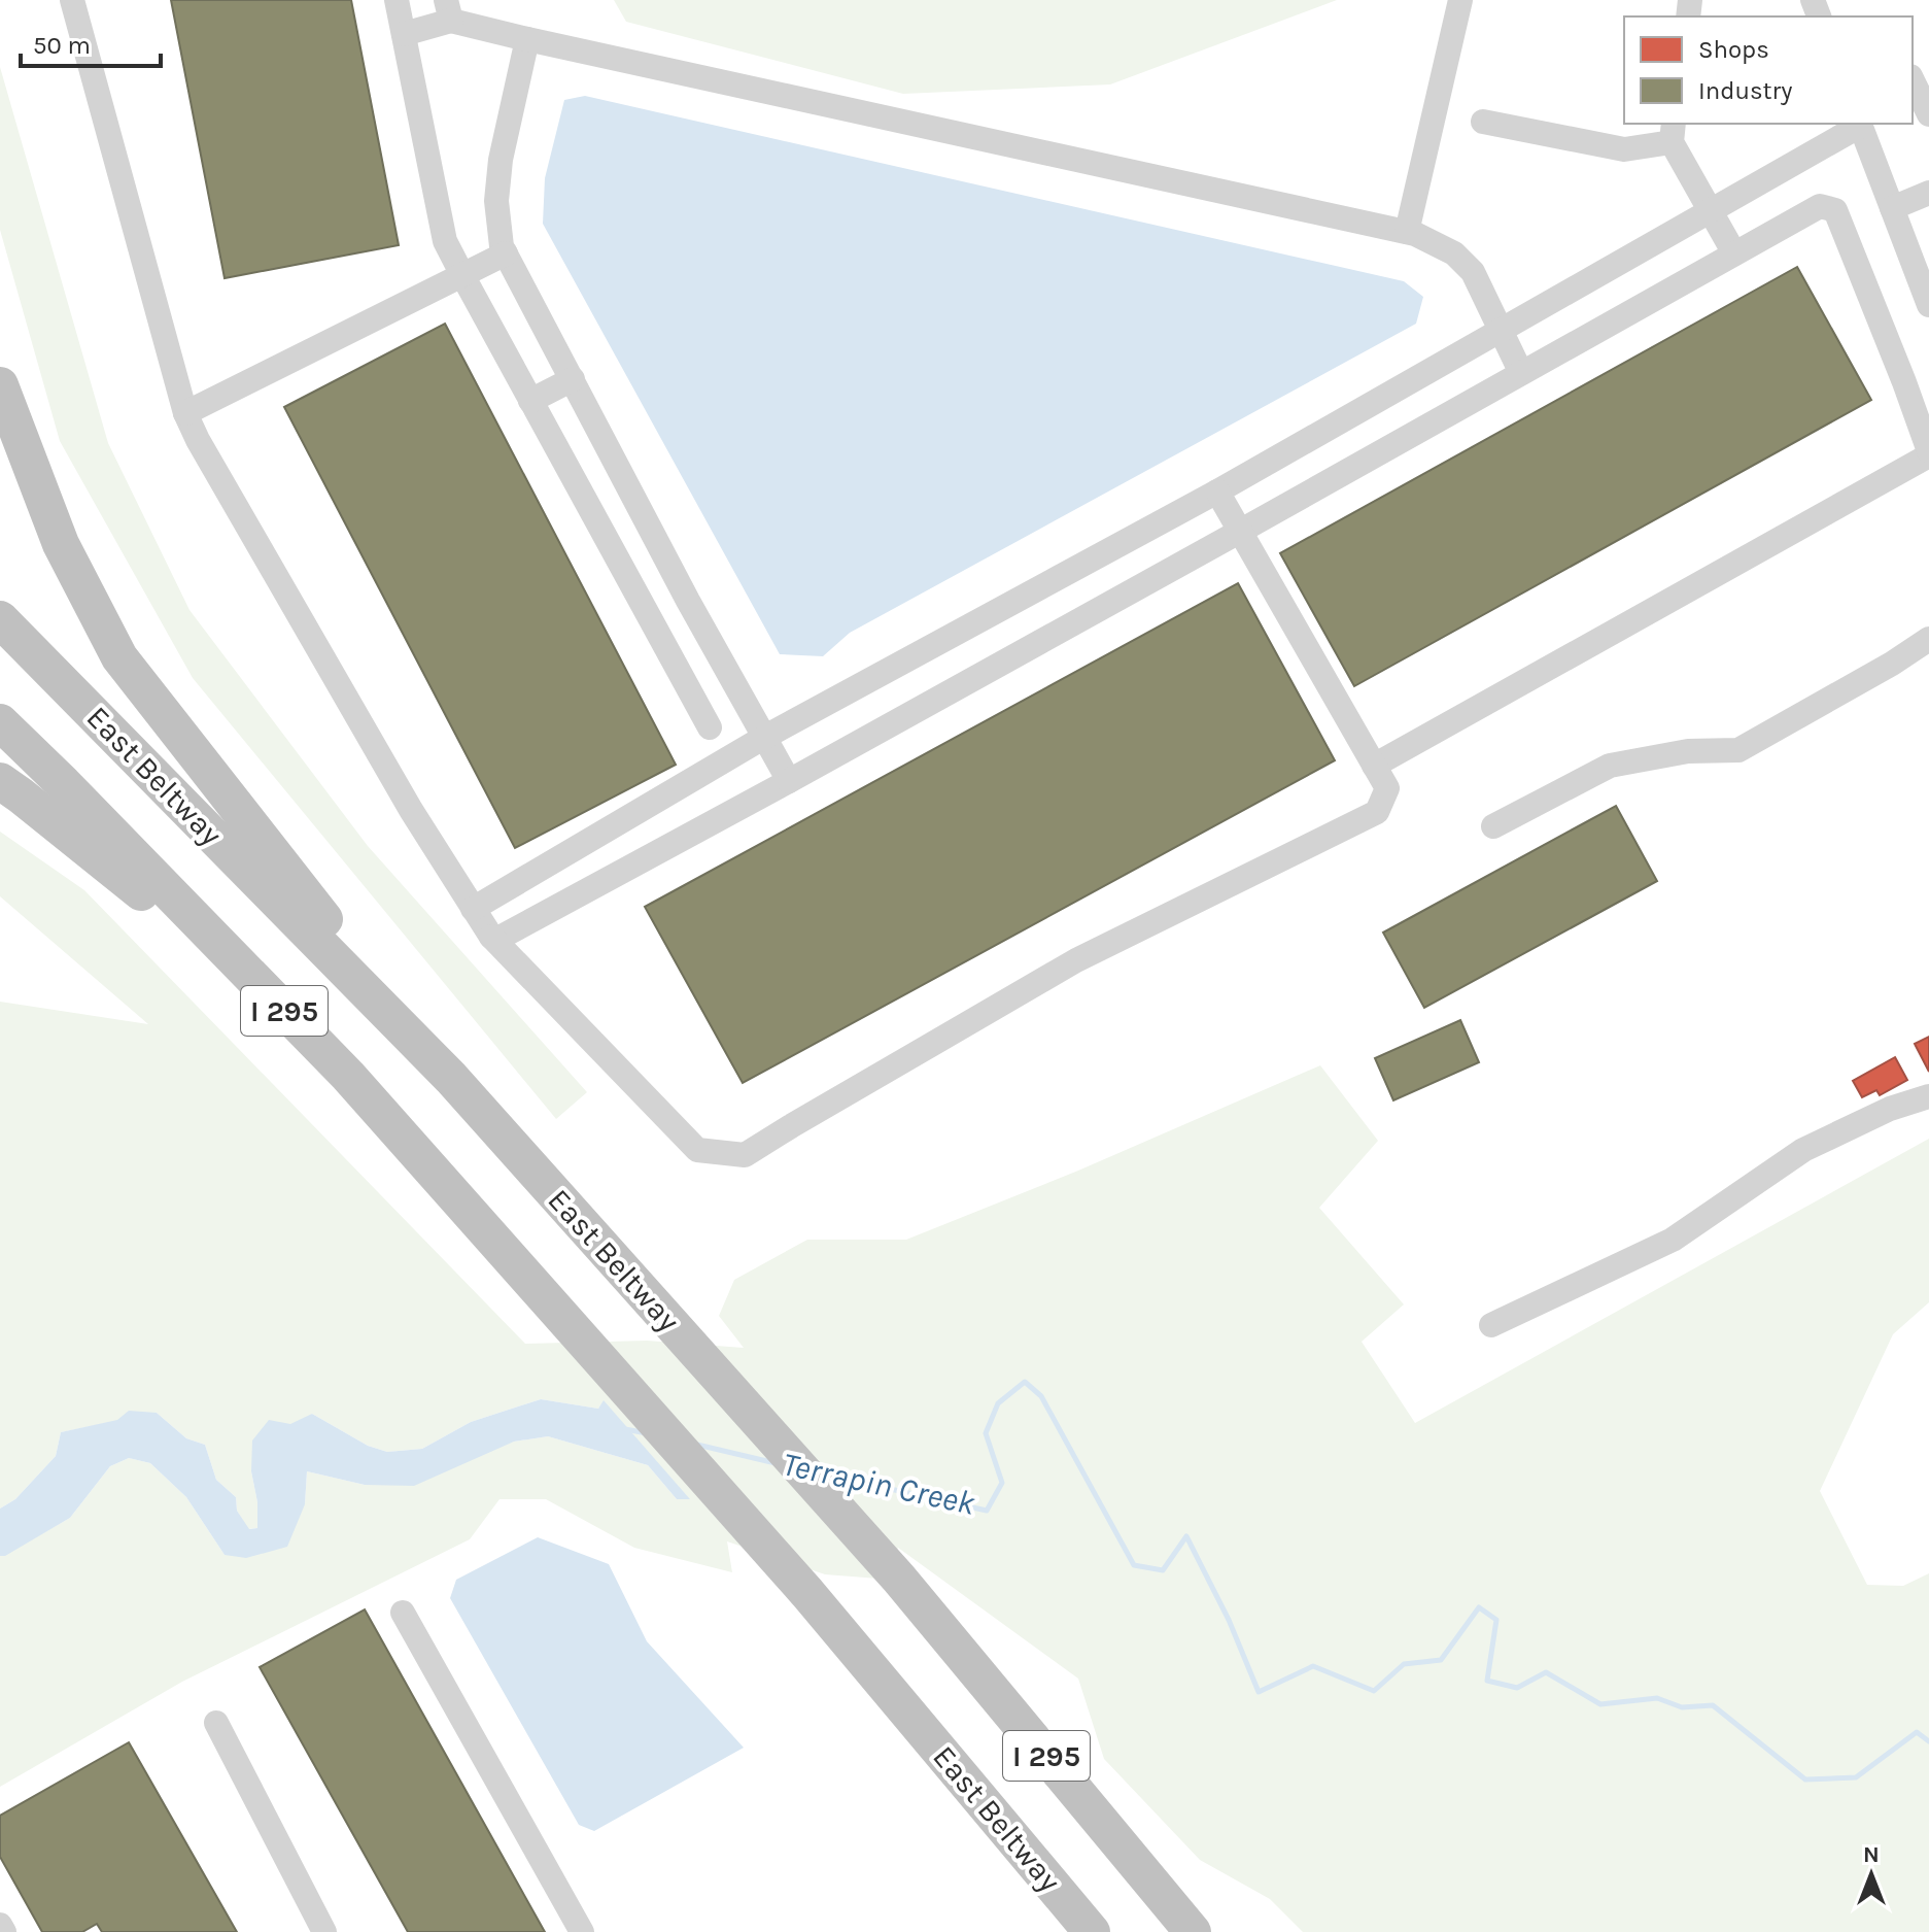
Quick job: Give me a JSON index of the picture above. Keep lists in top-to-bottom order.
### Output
{
  "streets": {
    "highway": ["East Beltway", "I 295"]
  },
  "water": ["Terrapin Creek"],
  "legend": ["Shops", "Industry"],
  "scale_bar": "50 m",
  "north": "top"
}
